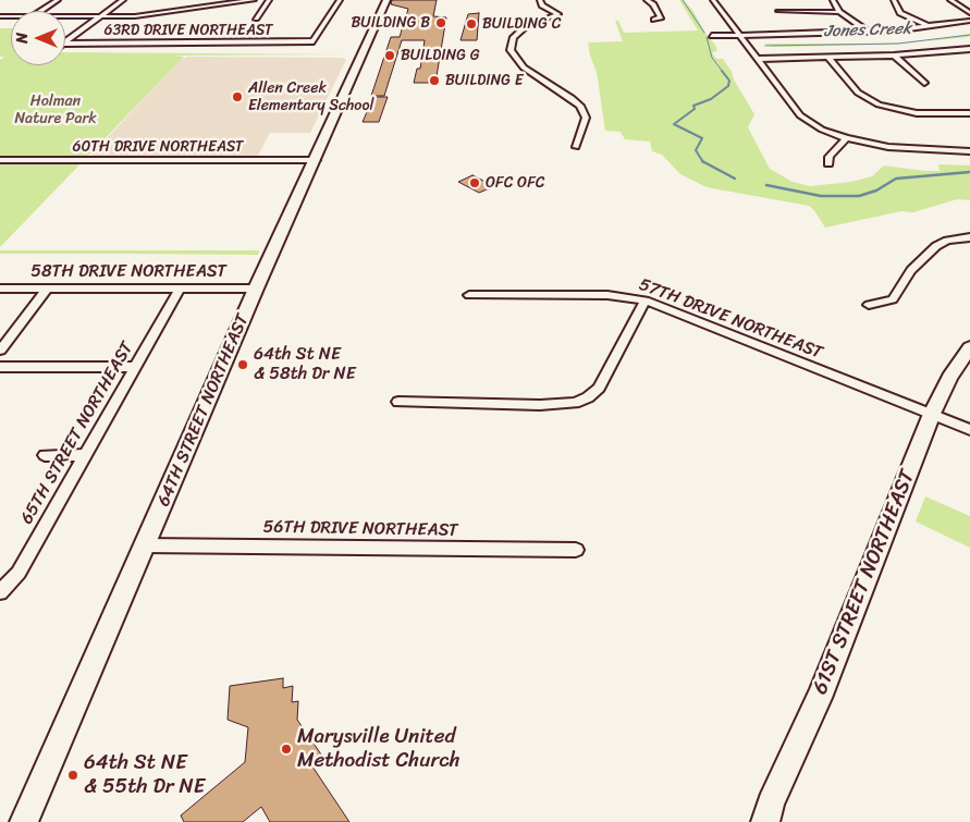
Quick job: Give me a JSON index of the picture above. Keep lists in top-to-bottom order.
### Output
{
  "streets": {
    "main road": ["64TH STREET NORTHEAST", "61ST STREET NORTHEAST"],
    "street": [
      "63RD DRIVE NORTHEAST",
      "60TH DRIVE NORTHEAST",
      "58TH DRIVE NORTHEAST",
      "57TH DRIVE NORTHEAST",
      "65TH STREET NORTHEAST",
      "56TH DRIVE NORTHEAST"
    ]
  },
  "crossings": [
    ["60TH DRIVE NORTHEAST", "64TH STREET NORTHEAST"],
    ["58TH DRIVE NORTHEAST", "64TH STREET NORTHEAST"],
    ["58TH DRIVE NORTHEAST", "65TH STREET NORTHEAST"],
    ["57TH DRIVE NORTHEAST", "61ST STREET NORTHEAST"],
    ["64TH STREET NORTHEAST", "56TH DRIVE NORTHEAST"]
  ],
  "water": ["Jones Creek"],
  "parks": ["Holman Nature Park"],
  "places": [
    "BUILDING B",
    "BUILDING C",
    "BUILDING G",
    "BUILDING E",
    "Allen Creek Elementary School",
    "OFC OFC",
    "64th St NE & 58th Dr NE",
    "Marysville United Methodist Church",
    "64th St NE & 55th Dr NE"
  ],
  "north": "left"
}
